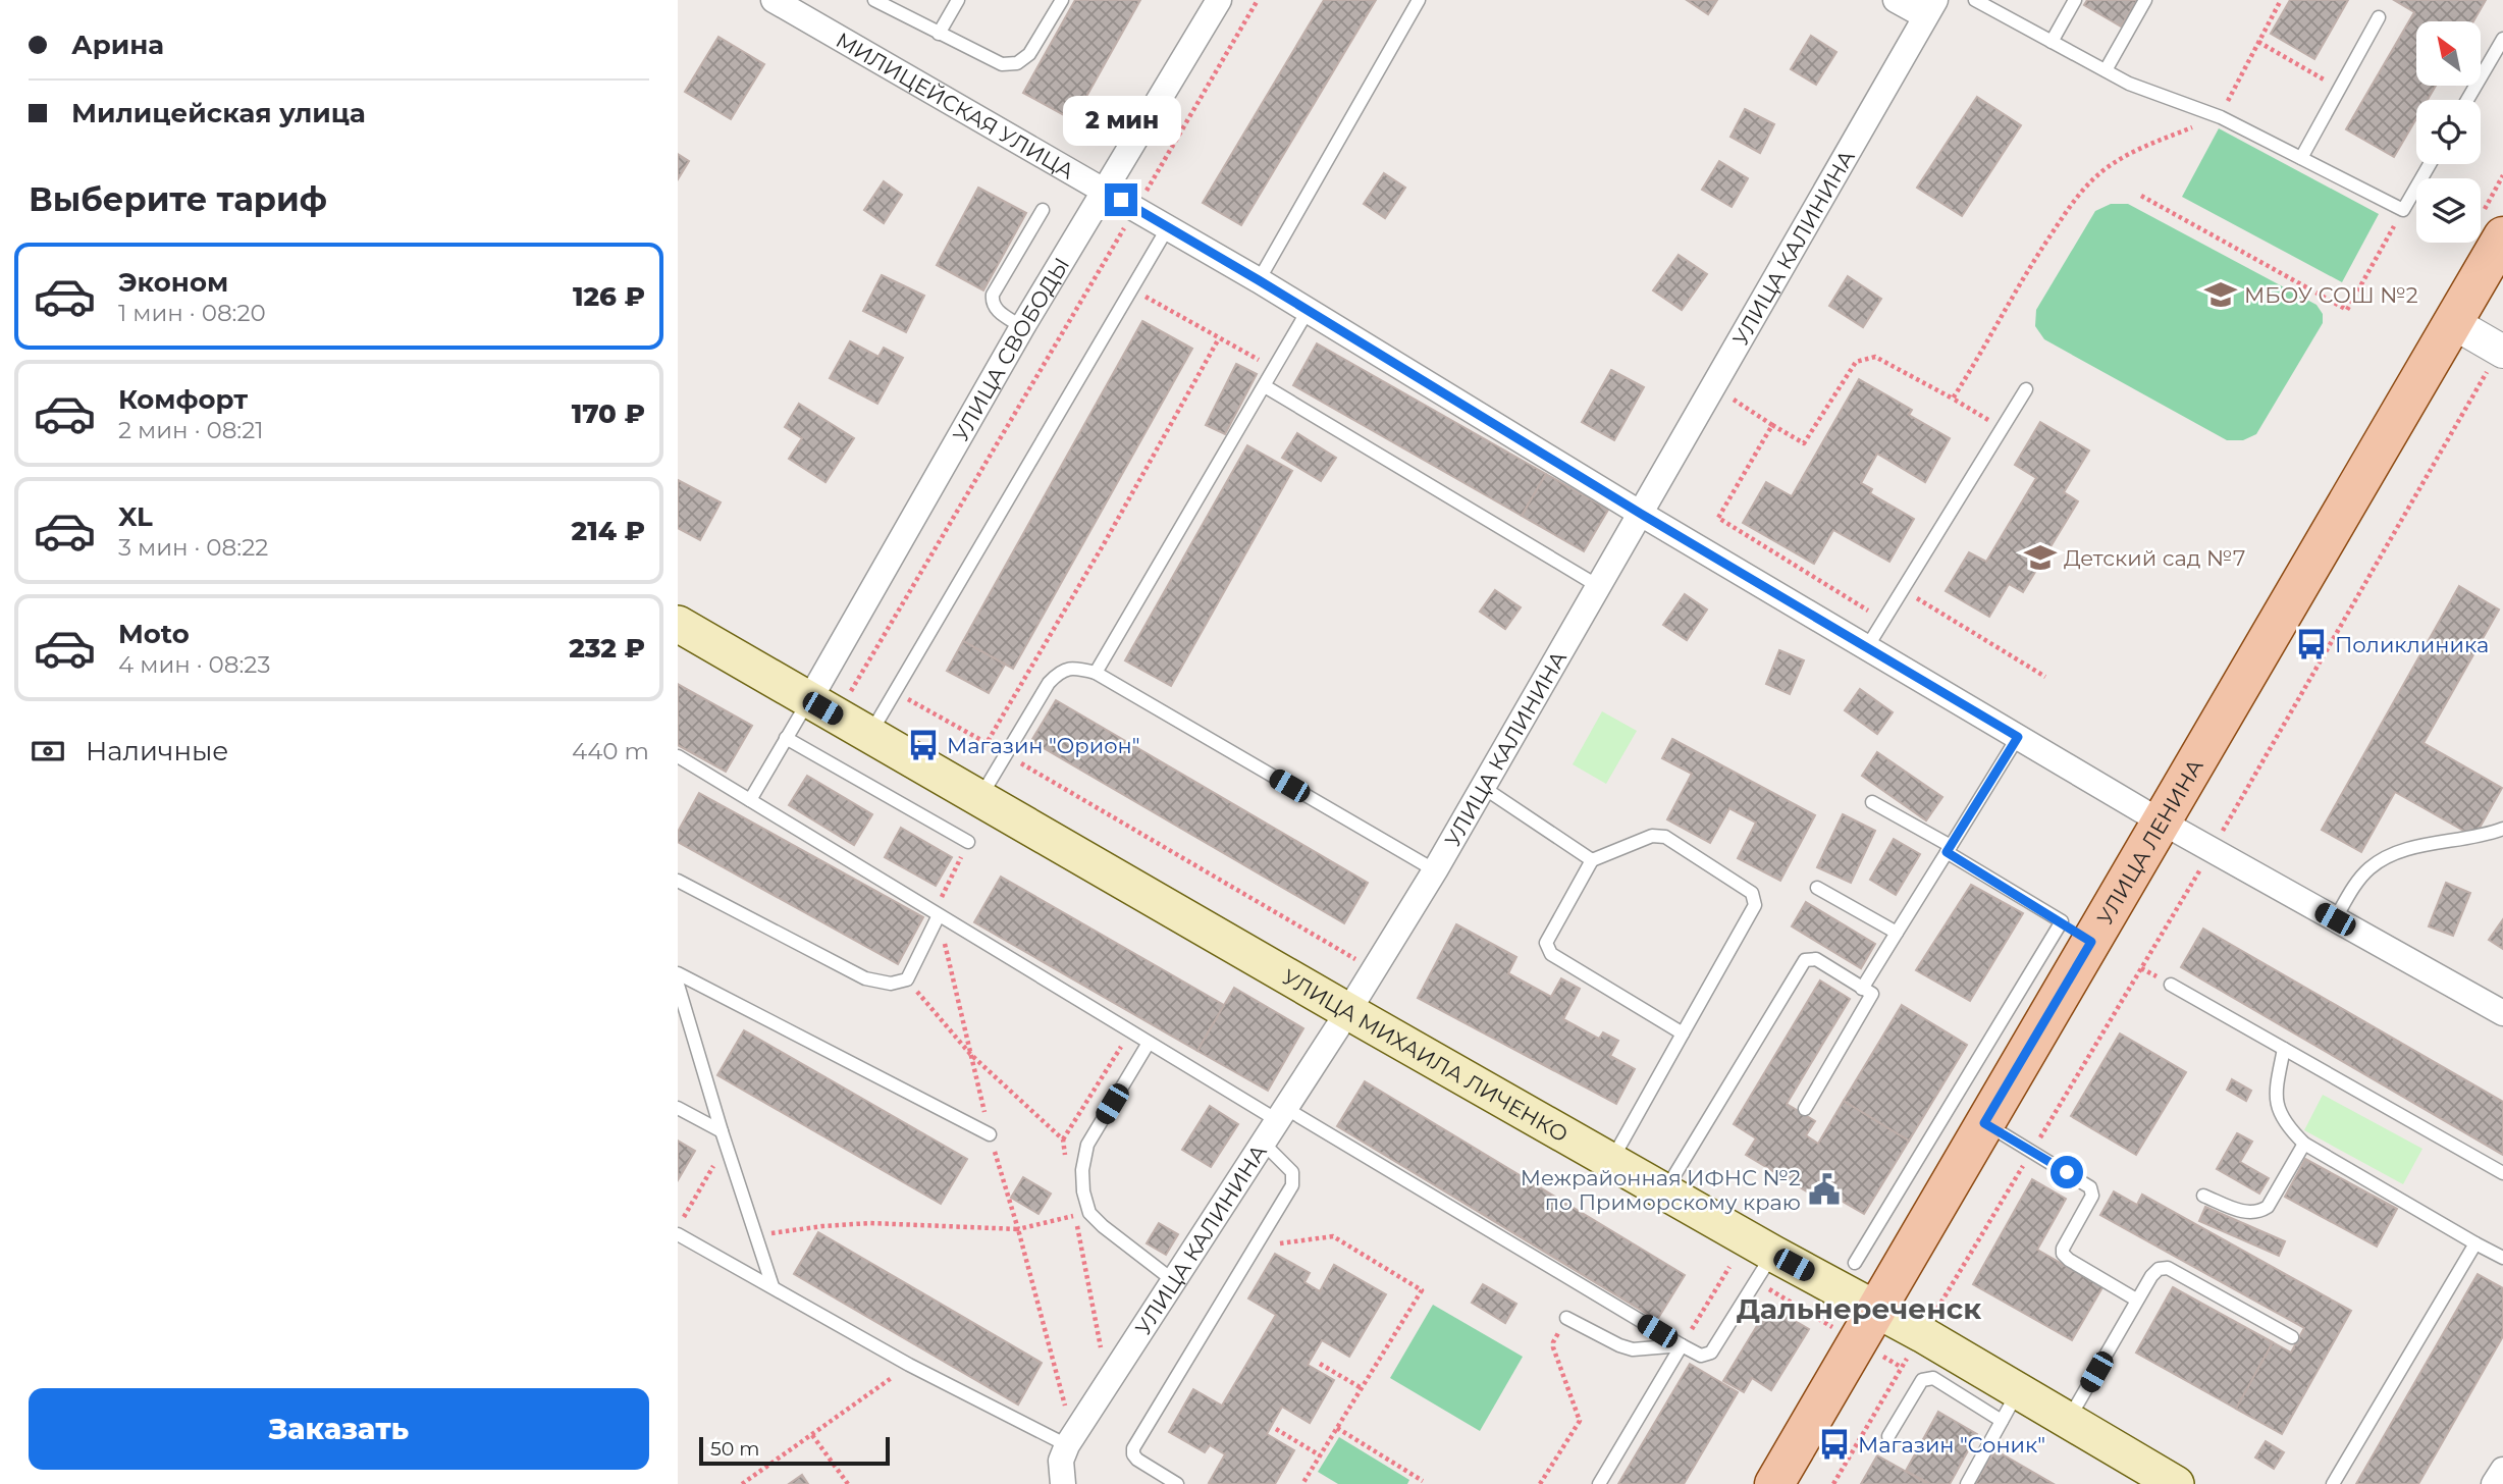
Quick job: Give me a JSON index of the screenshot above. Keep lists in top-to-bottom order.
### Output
{
  "streets": {
    "main road": ["УЛИЦА ЛЕНИНА", "УЛИЦА МИХАИЛА ЛИЧЕНКО"],
    "street": ["МИЛИЦЕЙСКАЯ УЛИЦА", "УЛИЦА КАЛИНИНА", "УЛИЦА СВОБОДЫ"]
  },
  "crossings": [
    ["МИЛИЦЕЙСКАЯ УЛИЦА", "УЛИЦА КАЛИНИНА"],
    ["МИЛИЦЕЙСКАЯ УЛИЦА", "УЛИЦА СВОБОДЫ"],
    ["МИЛИЦЕЙСКАЯ УЛИЦА", "УЛИЦА ЛЕНИНА"],
    ["УЛИЦА КАЛИНИНА", "УЛИЦА МИХАИЛА ЛИЧЕНКО"],
    ["УЛИЦА СВОБОДЫ", "УЛИЦА МИХАИЛА ЛИЧЕНКО"],
    ["УЛИЦА ЛЕНИНА", "УЛИЦА МИХАИЛА ЛИЧЕНКО"]
  ],
  "districts": ["Дальнереченск"],
  "places": {
    "school or university": ["МБОУ СОШ №2", "Детский сад №7"],
    "bus stop": ["Поликлиника", "Магазин \"Орион\"", "Магазин \"Соник\""],
    "public building": ["Межрайонная ИФНС №2 по Приморскому краю"]
  },
  "scale_bar": "50 m",
  "north": "top left",
  "page": {
    "banner": ["Арина", "Милицейская улица"],
    "bubble": "2 мин",
    "heading": "Выберите тариф",
    "list": [
      {
        "name": "Эконом",
        "note": "1 мин · 08:20",
        "value": "126 ₽"
      },
      {
        "name": "Комфорт",
        "note": "2 мин · 08:21",
        "value": "170 ₽"
      },
      {
        "name": "XL",
        "note": "3 мин · 08:22",
        "value": "214 ₽"
      },
      {
        "name": "Moto",
        "note": "4 мин · 08:23",
        "value": "232 ₽"
      }
    ],
    "pay": ["Наличные", "440 m"],
    "buttons": "Заказать",
    "scale": "50 m"
  }
}
